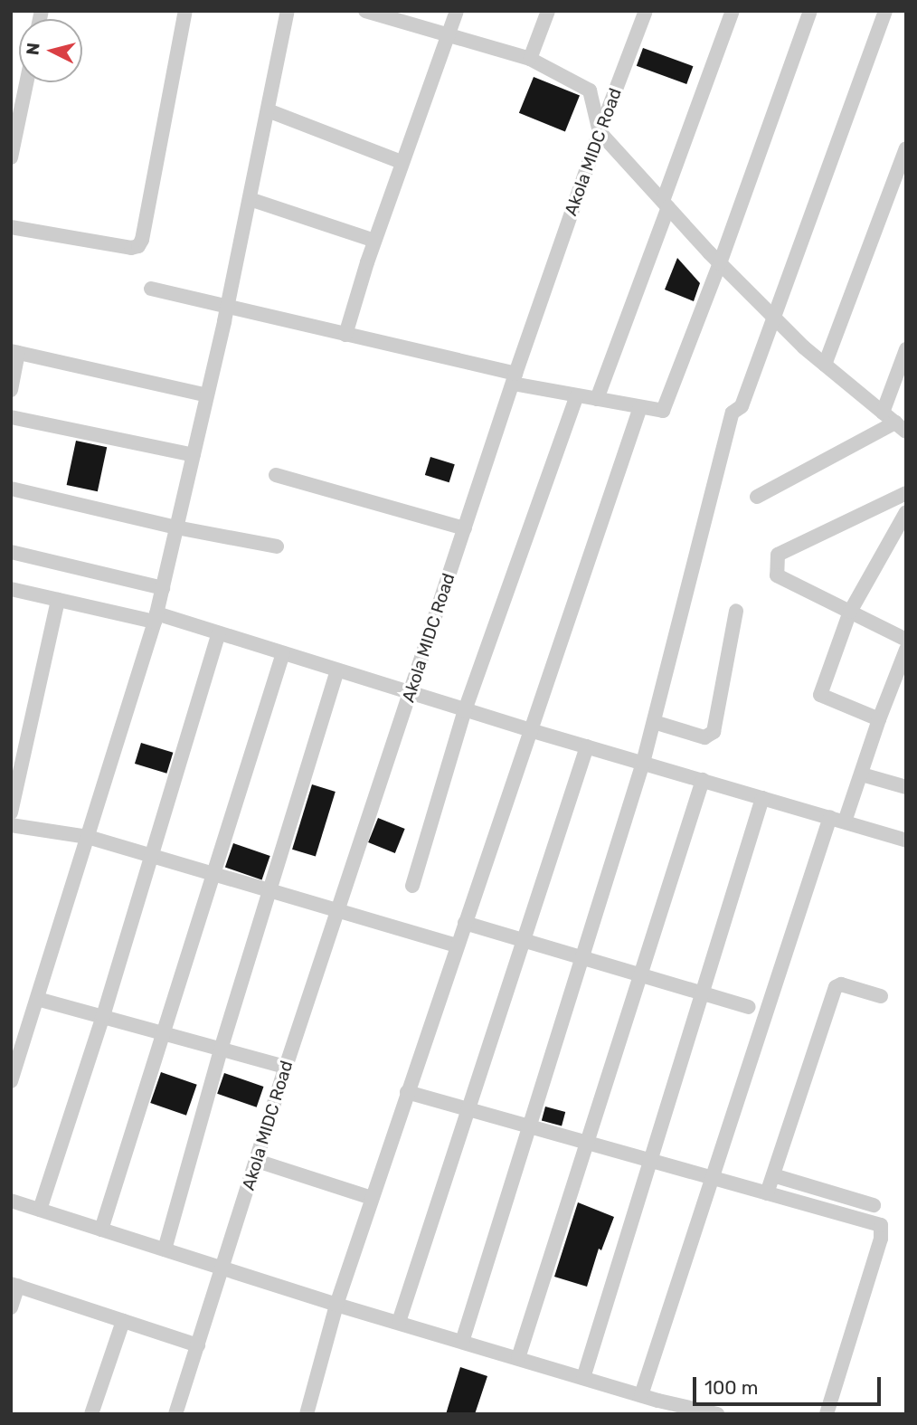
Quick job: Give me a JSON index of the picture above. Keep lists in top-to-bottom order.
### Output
{
  "streets": {
    "street": ["Akola MIDC Road"]
  },
  "scale_bar": "100 m",
  "north": "left"
}
